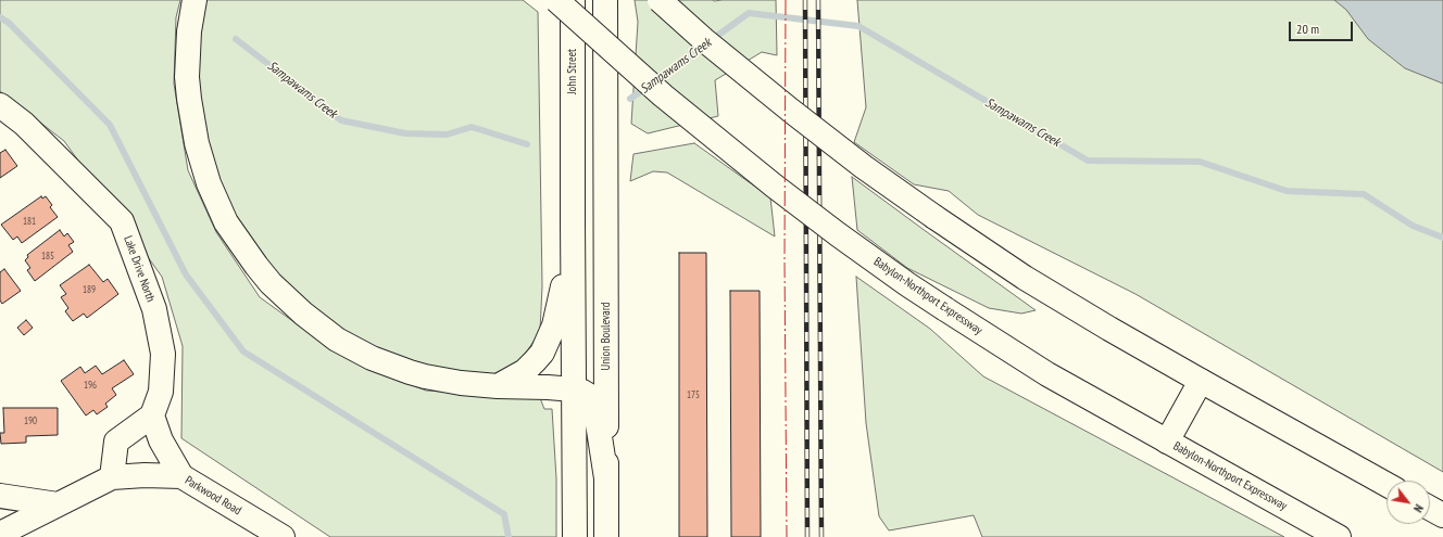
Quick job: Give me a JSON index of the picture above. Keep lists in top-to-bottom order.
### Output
{
  "streets": {
    "main road": [
      "John Street",
      "Lake Drive North",
      "Babylon-Northport Expressway",
      "Union Boulevard",
      "Parkwood Road"
    ]
  },
  "water": ["Sampawams Creek"],
  "house_numbers": [
    "181",
    "185",
    "189",
    "196",
    "175",
    "190"
  ],
  "scale_bar": "20 m",
  "north": "bottom right"
}
